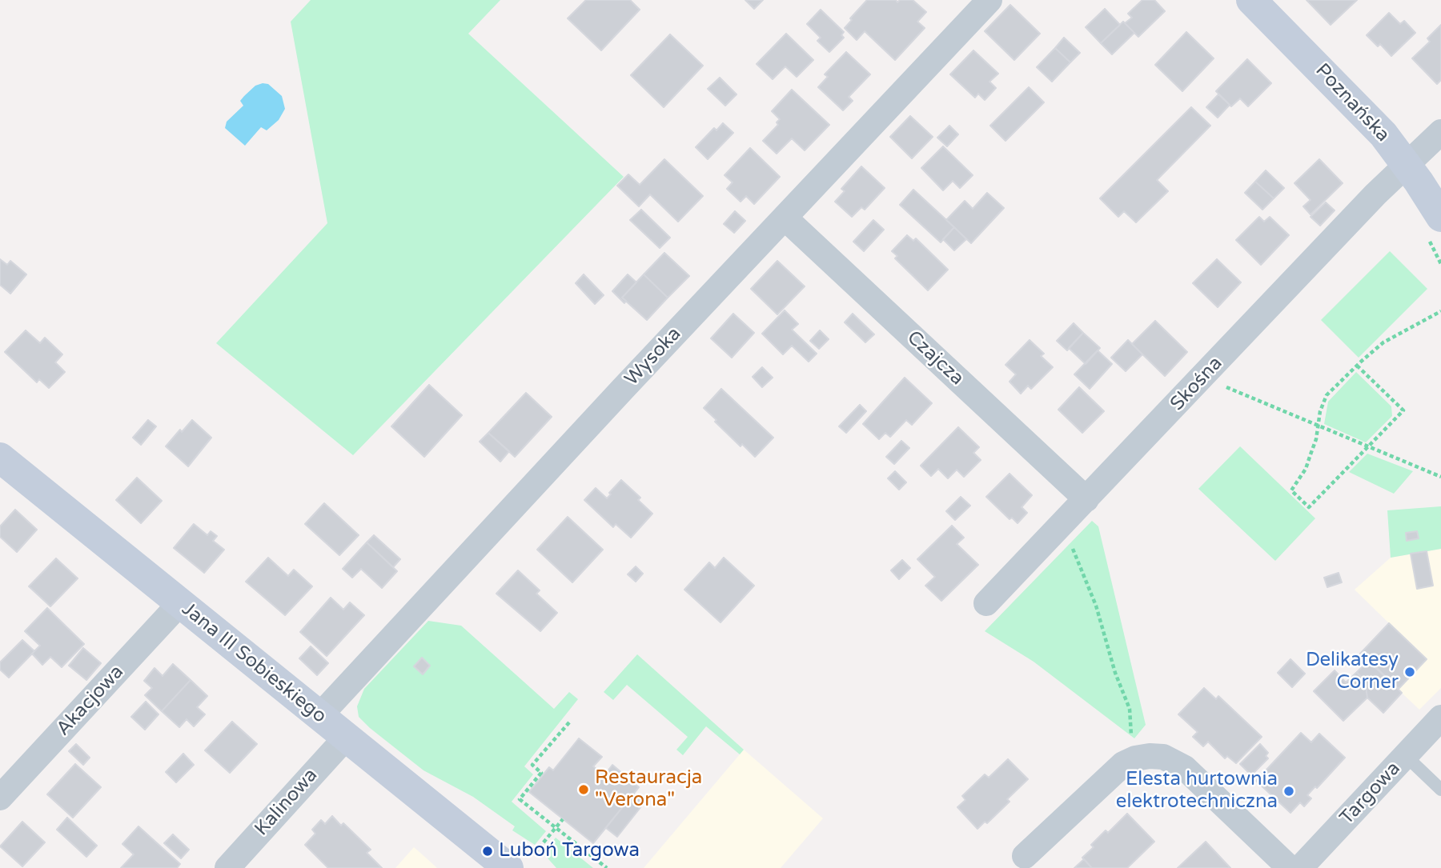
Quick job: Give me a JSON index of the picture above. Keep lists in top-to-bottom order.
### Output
{
  "streets": {
    "street": [
      "Poznańska",
      "Wysoka",
      "Czajcza",
      "Skośna",
      "Jana III Sobieskiego",
      "Akacjowa",
      "Targowa",
      "Kalinowa"
    ]
  },
  "crossings": [
    ["Poznańska", "Skośna"],
    ["Wysoka", "Czajcza"],
    ["Wysoka", "Jana III Sobieskiego"],
    ["Czajcza", "Skośna"],
    ["Jana III Sobieskiego", "Akacjowa"],
    ["Jana III Sobieskiego", "Kalinowa"]
  ],
  "places": [
    "Delikatesy Corner",
    "Restauracja \"Verona\"",
    "Elesta hurtownia elektrotechniczna",
    "Luboń Targowa"
  ]
}
